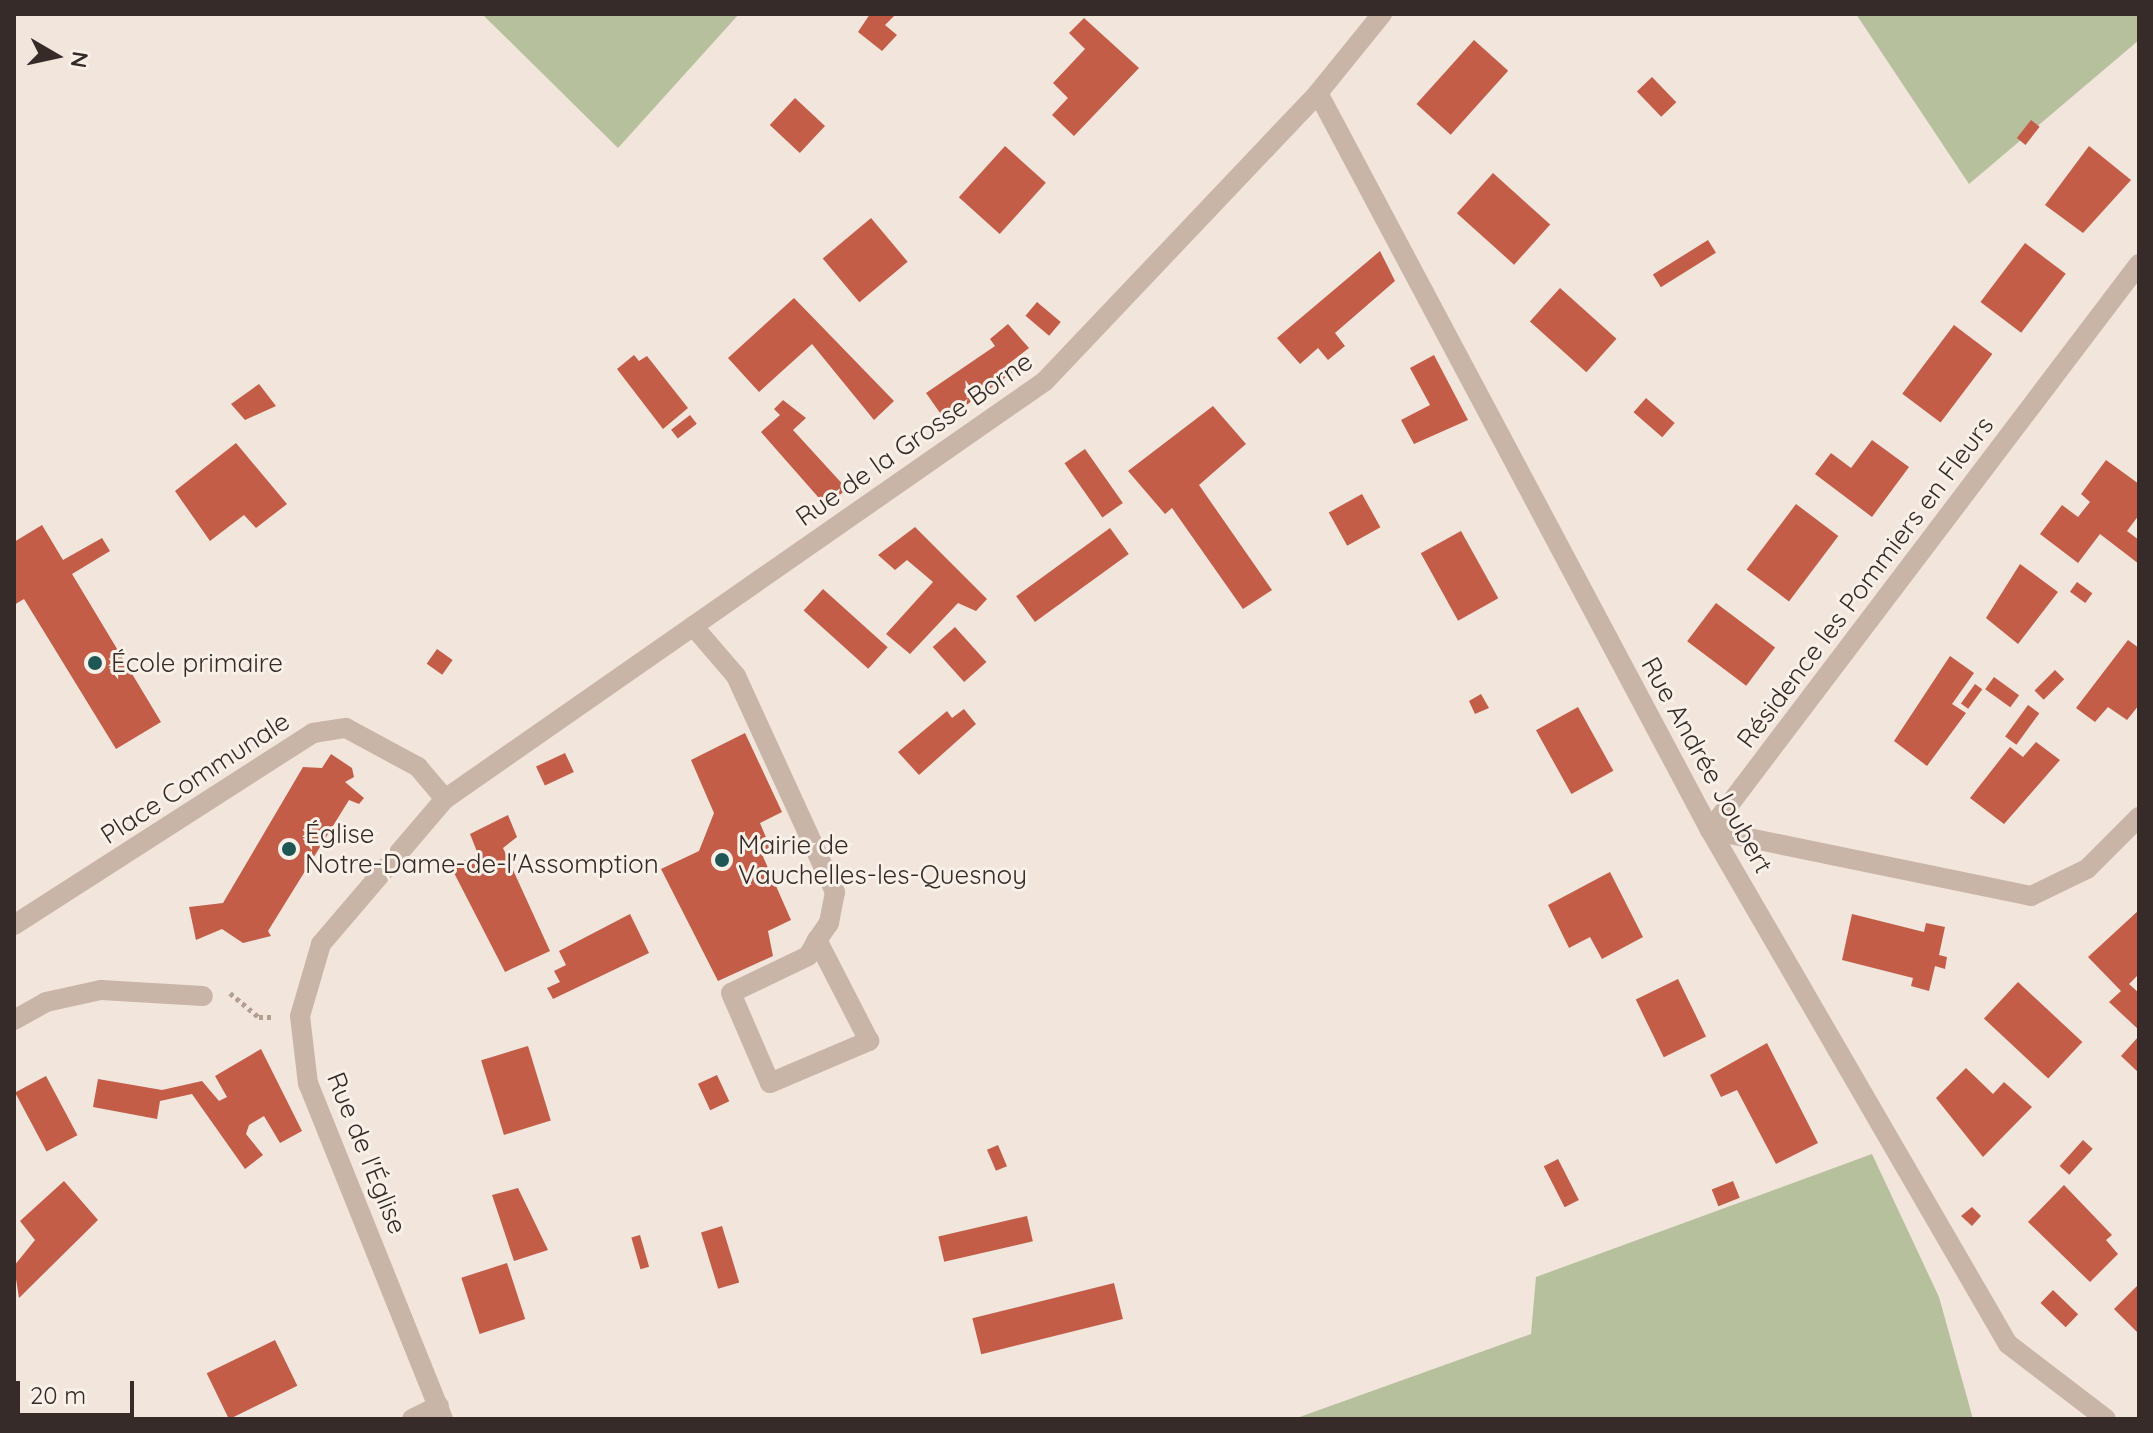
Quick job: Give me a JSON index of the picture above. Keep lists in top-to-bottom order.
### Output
{
  "streets": {
    "street": [
      "Rue de la Grosse Borne",
      "Résidence les Pommiers en Fleurs",
      "Rue Andrée Joubert",
      "Place Communale",
      "Rue de l'Église"
    ]
  },
  "crossings": [
    ["Rue de la Grosse Borne", "Rue Andrée Joubert"],
    ["Rue de la Grosse Borne", "Place Communale"],
    ["Rue de la Grosse Borne", "Rue de l'Église"],
    ["Résidence les Pommiers en Fleurs", "Rue Andrée Joubert"],
    ["Place Communale", "Rue de l'Église"]
  ],
  "places": ["École primaire", "Église Notre-Dame-de-l'Assomption", "Mairie de Vauchelles-les-Quesnoy"],
  "scale_bar": "20 m",
  "north": "right"
}
